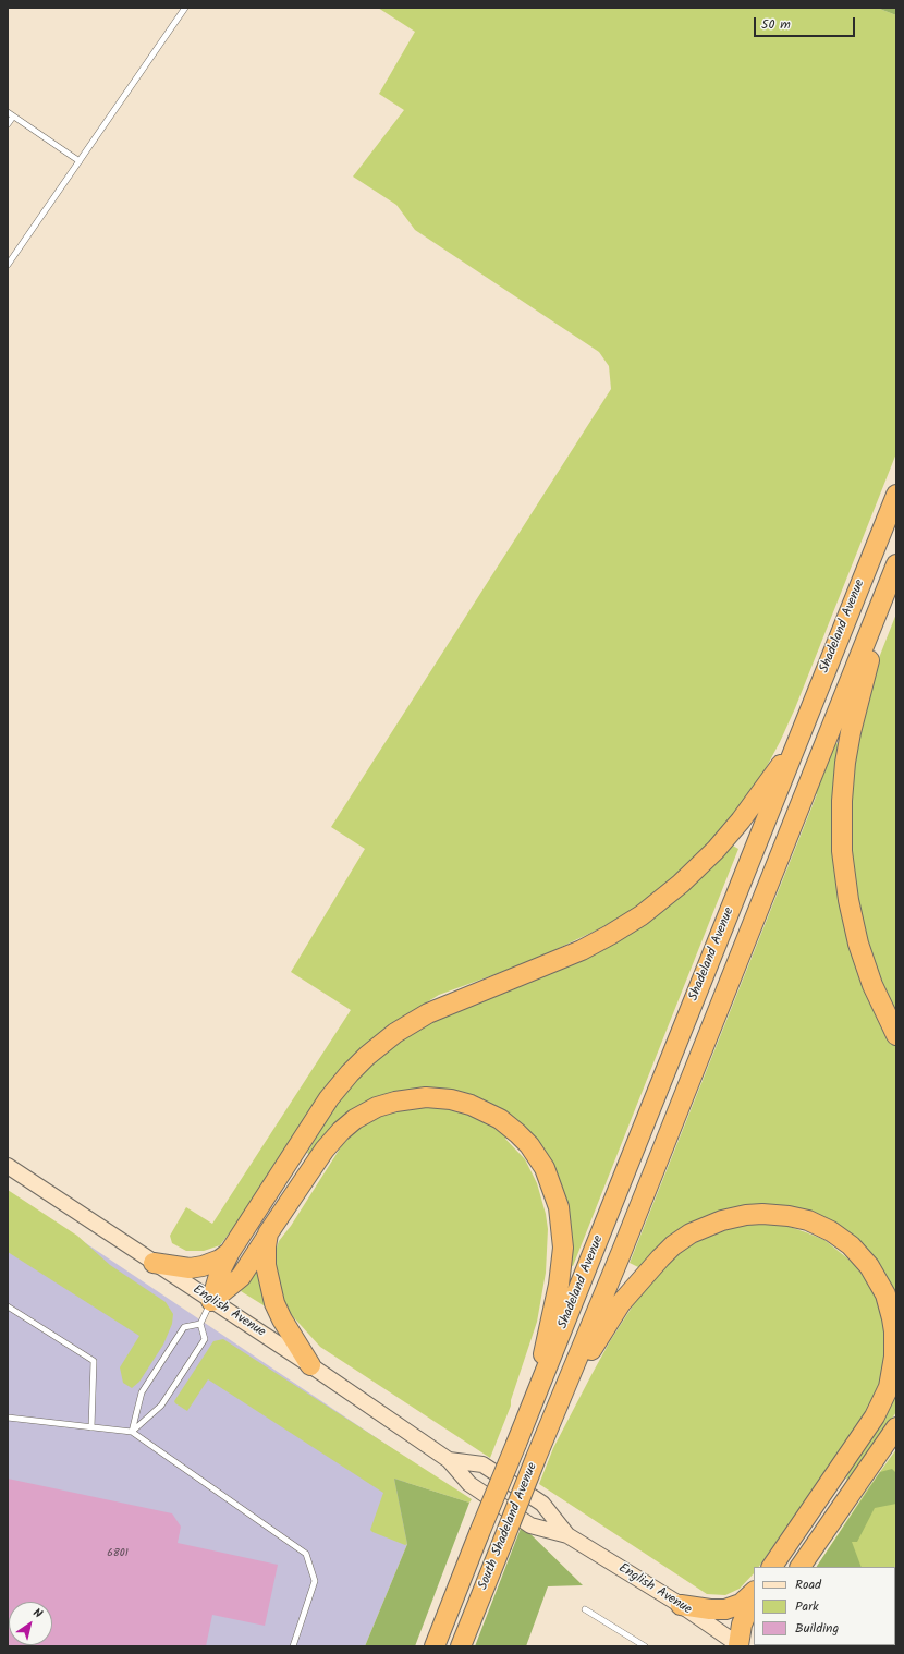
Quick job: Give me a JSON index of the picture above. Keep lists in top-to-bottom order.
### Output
{
  "streets": {
    "highway": ["Shadeland Avenue", "South Shadeland Avenue"],
    "street": ["English Avenue"]
  },
  "crossings": [
    ["Shadeland Avenue", "South Shadeland Avenue"]
  ],
  "house_numbers": ["6801"],
  "legend": ["Road", "Park", "Building"],
  "scale_bar": "50 m",
  "north": "top right"
}
